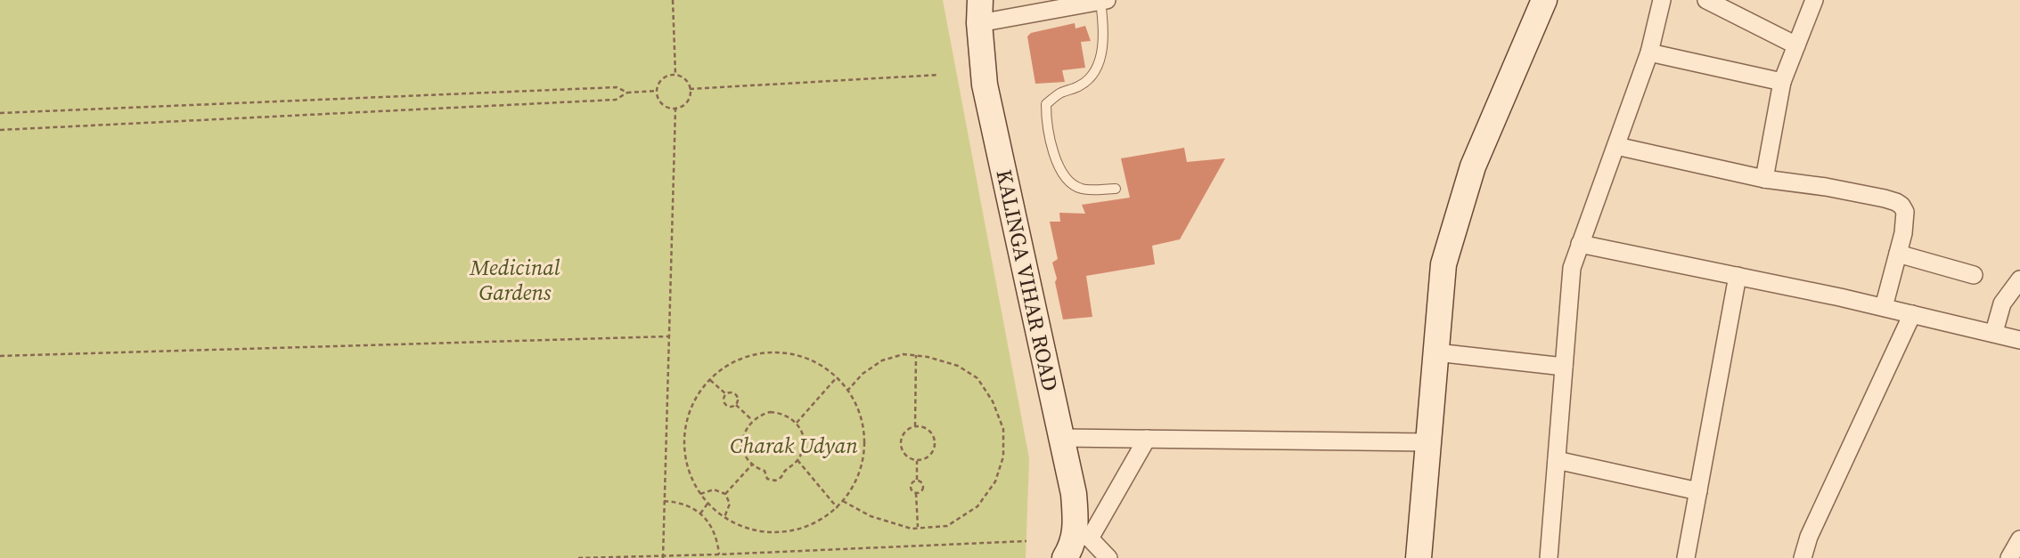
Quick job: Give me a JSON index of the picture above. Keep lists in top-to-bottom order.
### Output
{
  "streets": {
    "street": ["KALINGA VIHAR ROAD"]
  },
  "parks": ["Medicinal Gardens", "Charak Udyan"]
}
